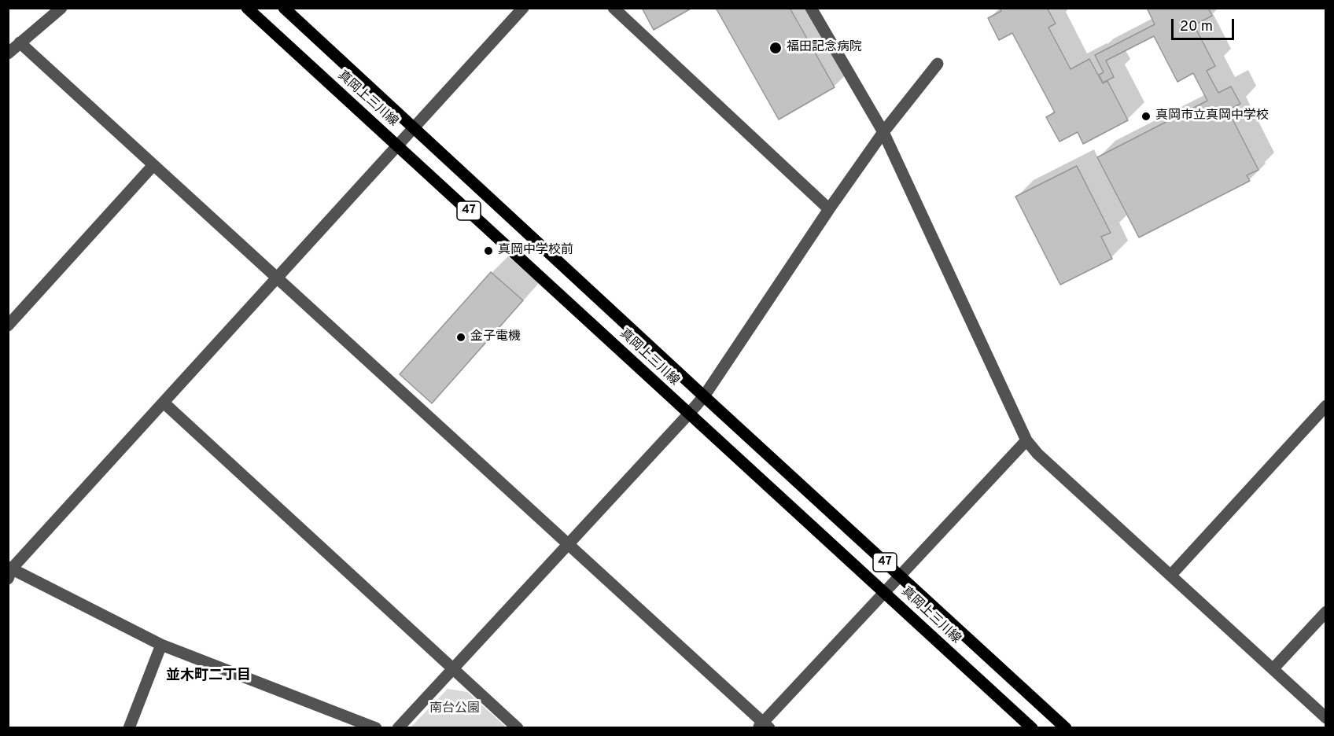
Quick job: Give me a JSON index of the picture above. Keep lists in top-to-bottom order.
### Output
{
  "streets": {
    "main road": ["真岡上三川線", "47"]
  },
  "districts": ["並木町二丁目"],
  "parks": ["南台公園"],
  "places": [
    "福田記念病院",
    "真岡市立真岡中学校",
    "真岡中学校前",
    "金子電機"
  ],
  "scale_bar": "20 m"
}
